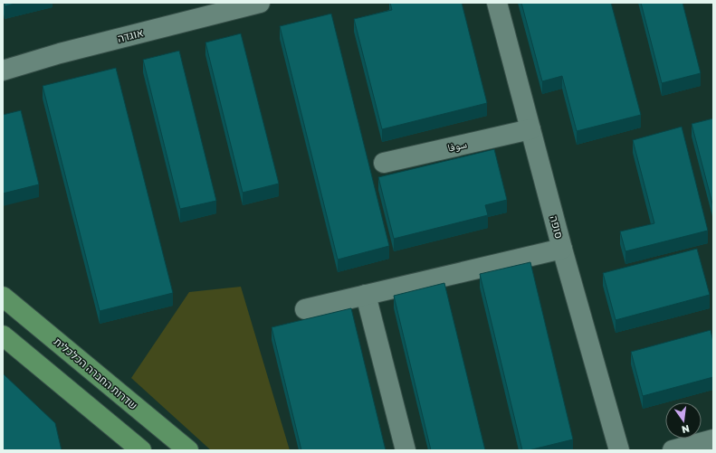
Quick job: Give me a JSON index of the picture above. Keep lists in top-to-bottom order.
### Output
{
  "streets": {
    "main road": ["שדרות החברה הכלכלית"],
    "street": ["אוגדה", "سوفا", "סופה"]
  },
  "crossings": [
    ["سوفا", "סופה"]
  ],
  "north": "bottom"
}
